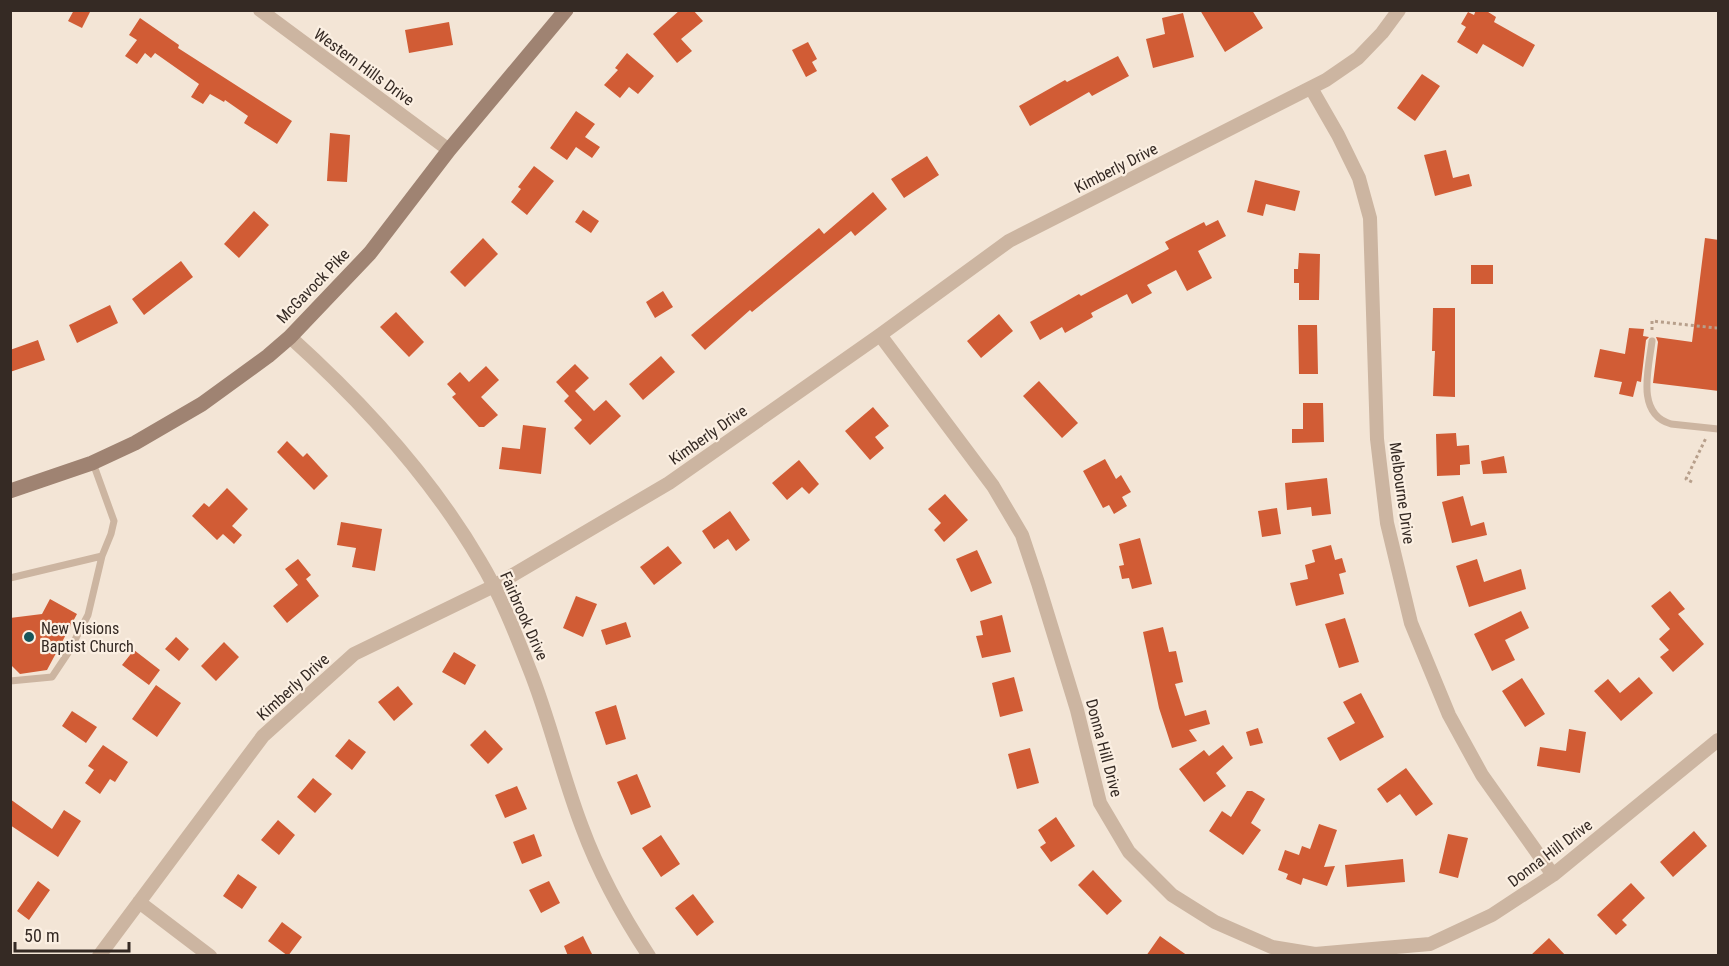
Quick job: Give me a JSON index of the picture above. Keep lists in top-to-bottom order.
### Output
{
  "streets": {
    "main road": ["McGavock Pike"],
    "street": [
      "Western Hills Drive",
      "Kimberly Drive",
      "Melbourne Drive",
      "Fairbrook Drive",
      "Donna Hill Drive"
    ]
  },
  "crossings": [
    ["Western Hills Drive", "McGavock Pike"],
    ["Kimberly Drive", "Melbourne Drive"],
    ["Kimberly Drive", "Fairbrook Drive"],
    ["Kimberly Drive", "Donna Hill Drive"],
    ["McGavock Pike", "Fairbrook Drive"],
    ["Melbourne Drive", "Donna Hill Drive"]
  ],
  "places": ["New Visions Baptist Church"],
  "scale_bar": "50 m"
}
